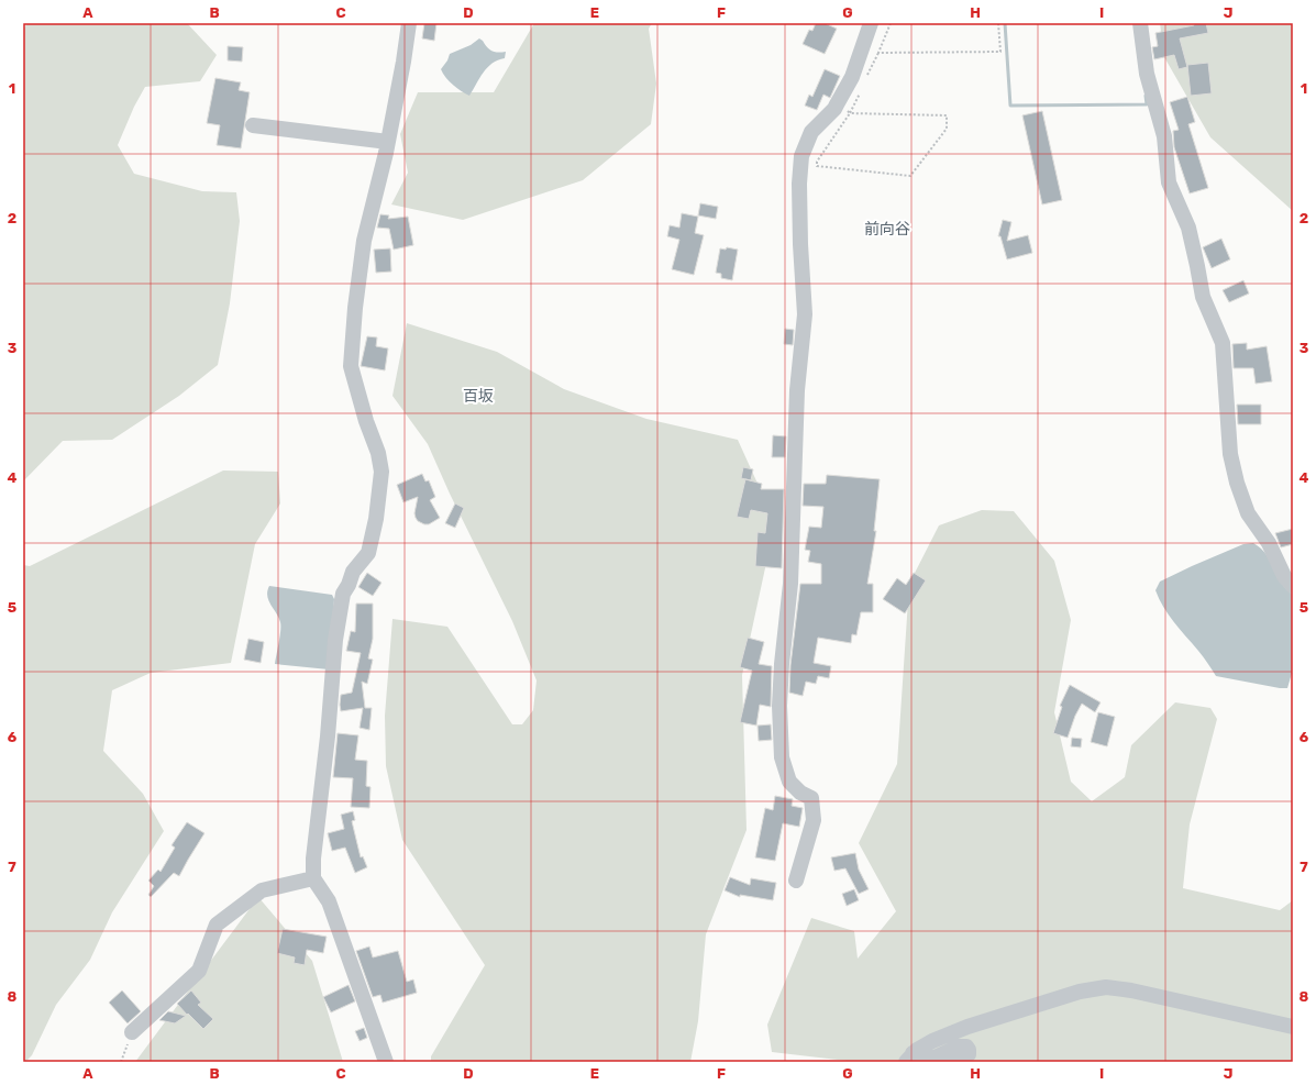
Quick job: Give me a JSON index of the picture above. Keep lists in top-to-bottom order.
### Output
{
  "districts": ["前向谷", "百坂"],
  "grid": {
    "columns": [
      "A",
      "B",
      "C",
      "D",
      "E",
      "F",
      "G",
      "H",
      "I",
      "J"
    ],
    "rows": [
      "1",
      "2",
      "3",
      "4",
      "5",
      "6",
      "7",
      "8"
    ]
  }
}
